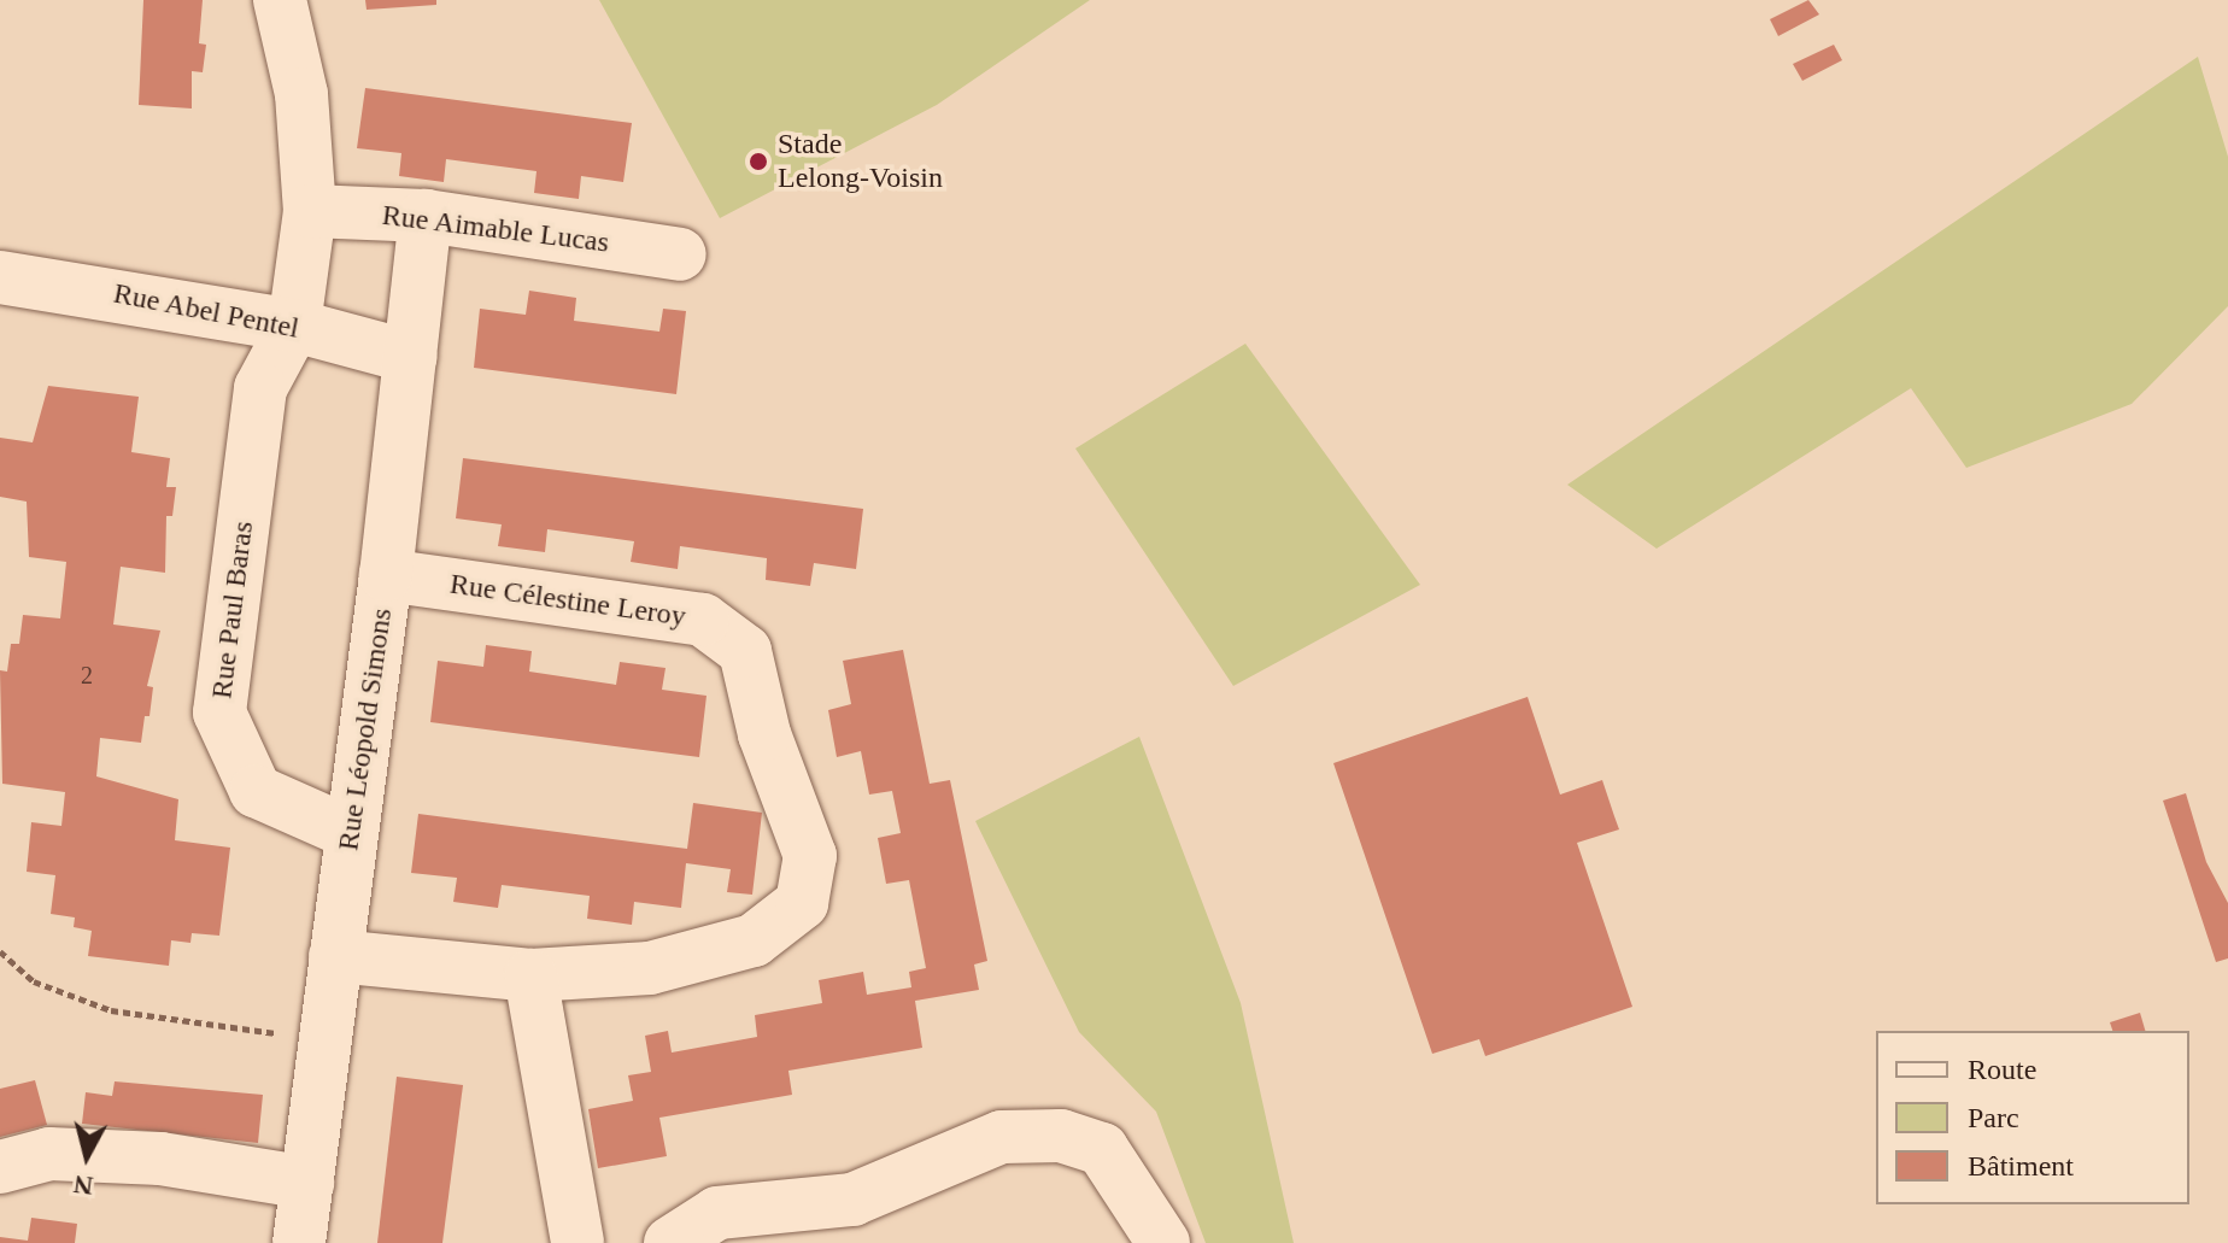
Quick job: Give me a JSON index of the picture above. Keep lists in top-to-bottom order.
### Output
{
  "streets": {
    "street": [
      "Rue Aimable Lucas",
      "Rue Abel Pentel",
      "Rue Célestine Leroy",
      "Rue Paul Baras",
      "Rue Léopold Simons"
    ]
  },
  "crossings": [
    ["Rue Aimable Lucas", "Rue Léopold Simons"],
    ["Rue Abel Pentel", "Rue Paul Baras"],
    ["Rue Abel Pentel", "Rue Léopold Simons"],
    ["Rue Célestine Leroy", "Rue Léopold Simons"],
    ["Rue Paul Baras", "Rue Léopold Simons"]
  ],
  "places": ["Stade Lelong-Voisin"],
  "house_numbers": ["2"],
  "legend": ["Route", "Parc", "Bâtiment"],
  "north": "bottom"
}
